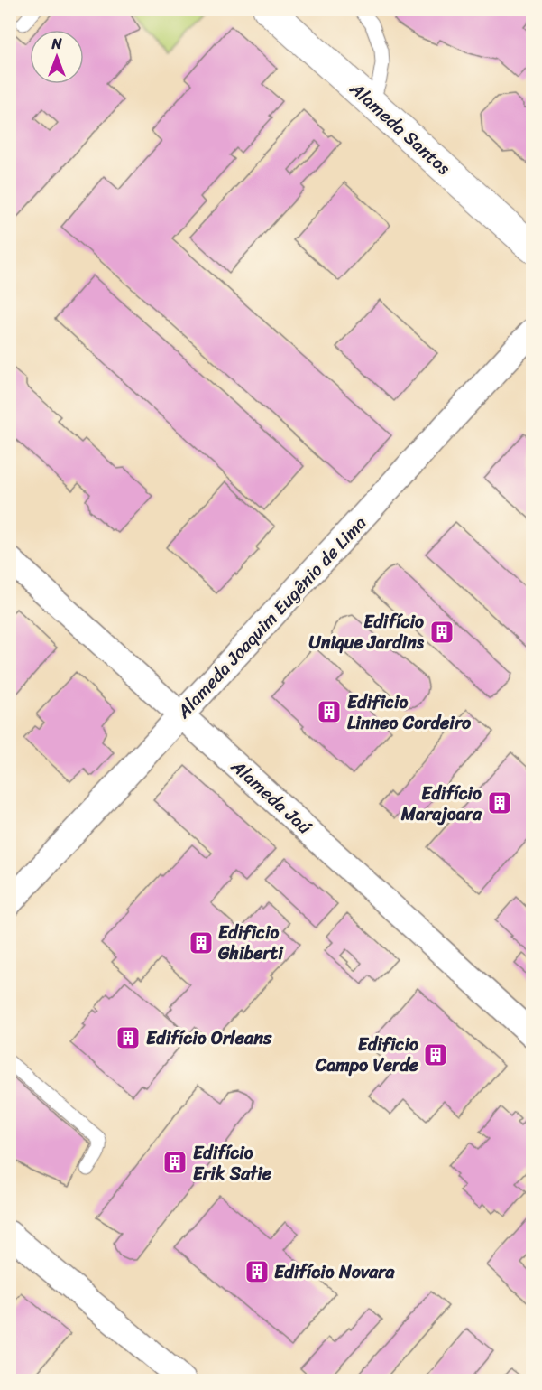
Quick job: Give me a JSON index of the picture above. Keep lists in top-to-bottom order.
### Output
{
  "streets": {
    "street": ["Alameda Santos", "Alameda Joaquim Eugênio de Lima", "Alameda Jaú"]
  },
  "crossings": [
    ["Alameda Joaquim Eugênio de Lima", "Alameda Jaú"]
  ],
  "places": {
    "building": [
      "Edifício Unique Jardins",
      "Edificio Linneo Cordeiro",
      "Edifício Marajoara",
      "Edificio Ghiberti",
      "Edifício Orleans",
      "Edificio Campo Verde",
      "Edifício Erik Satie",
      "Edifício Novara"
    ]
  },
  "north": "top"
}
